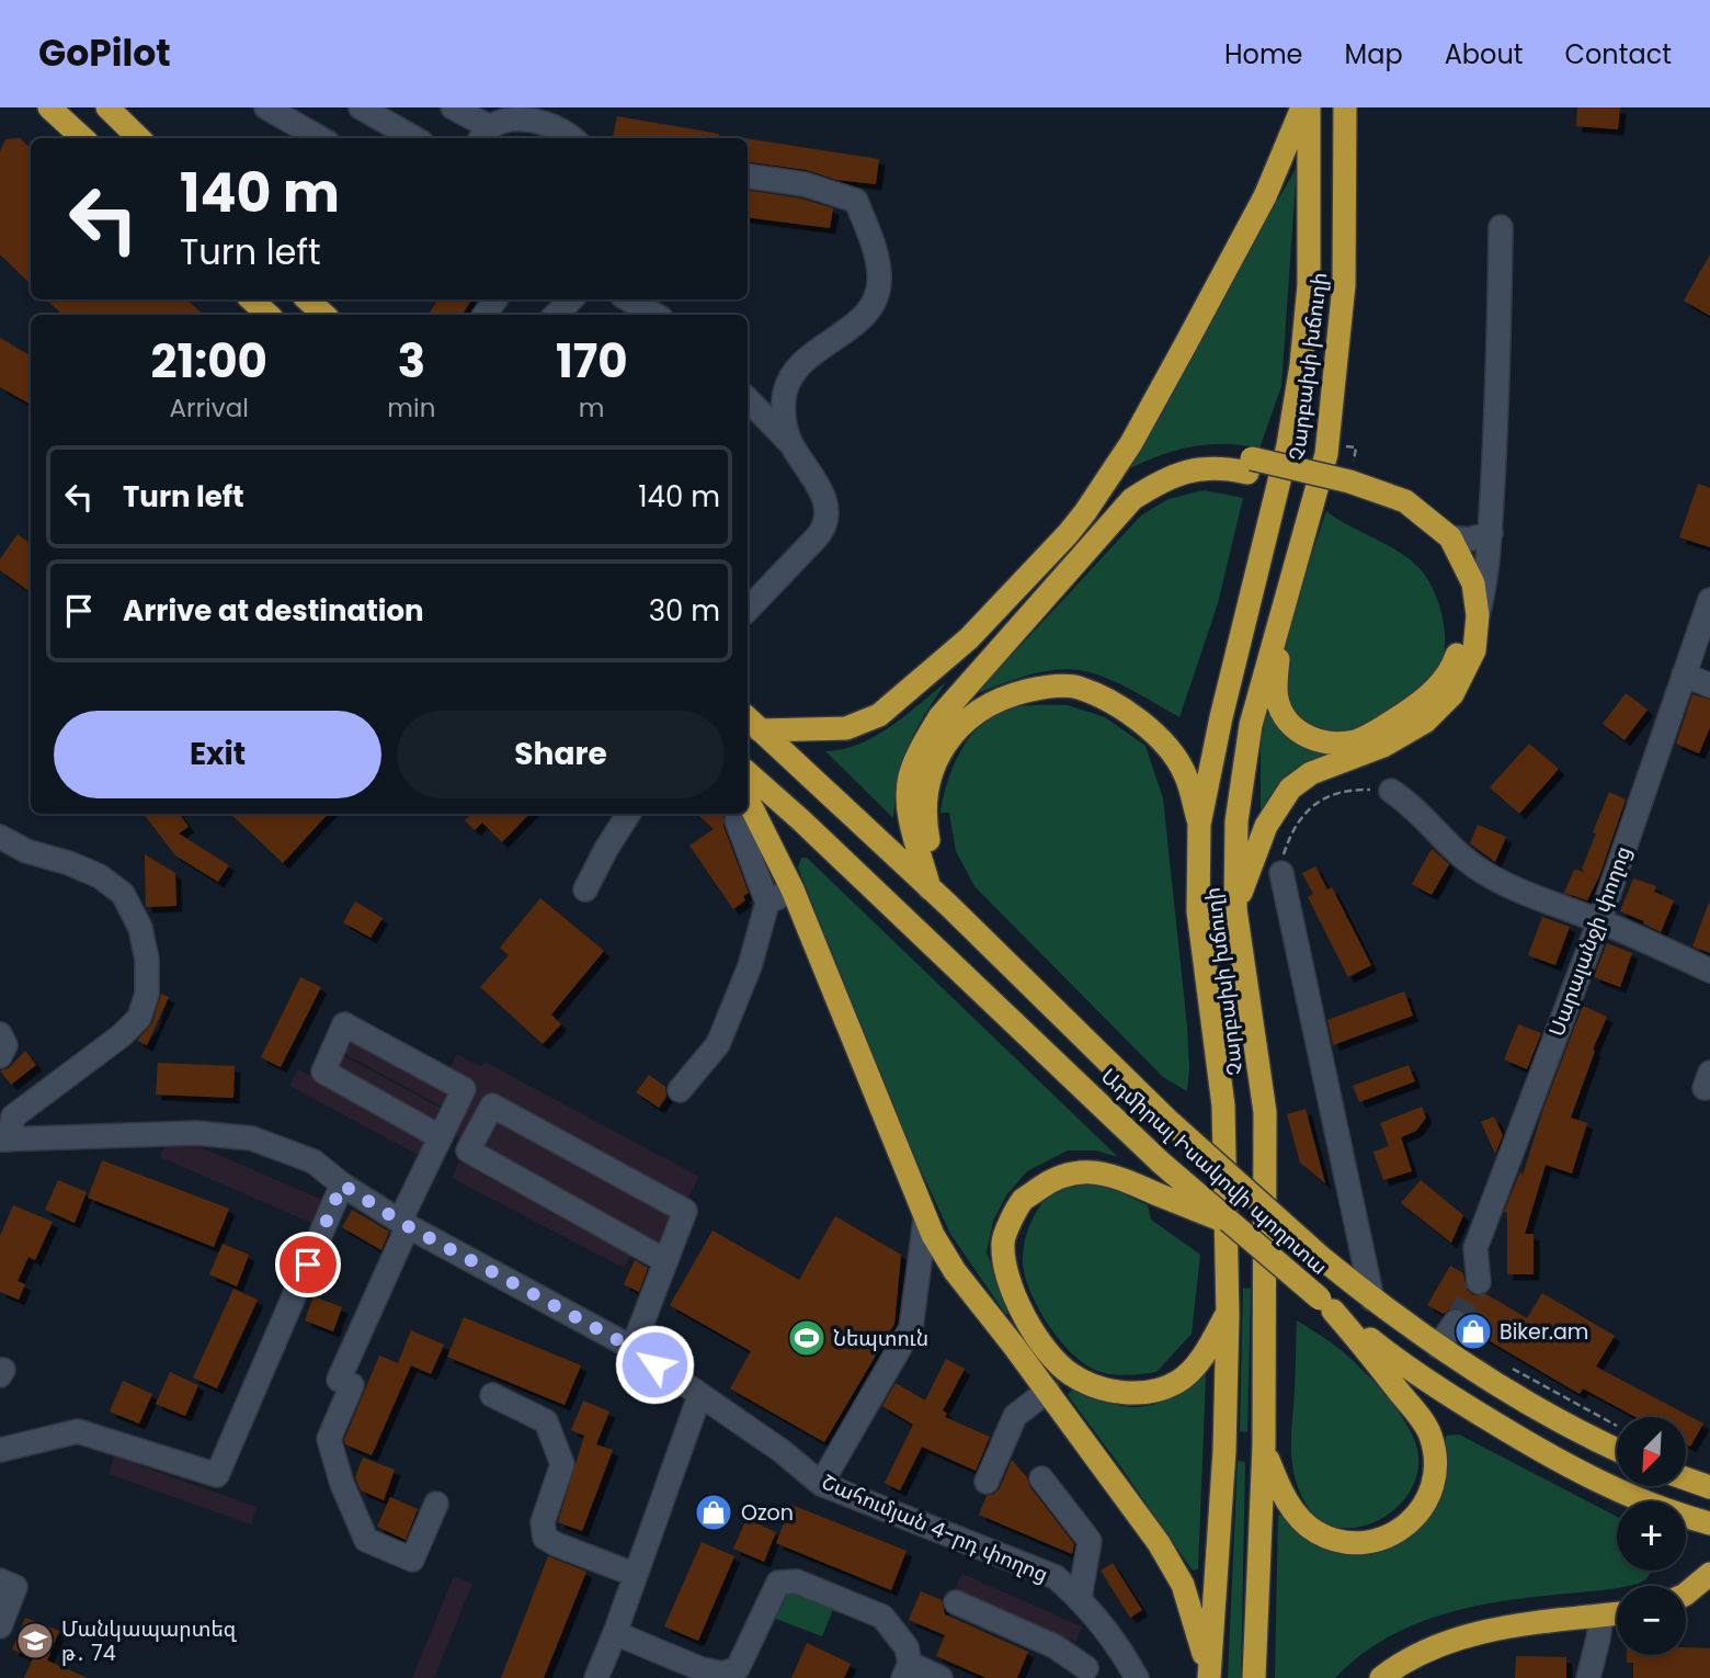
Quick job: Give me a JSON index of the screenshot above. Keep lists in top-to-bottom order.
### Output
{
  "streets": {
    "highway": ["Չարբախի խճուղի", "Ադմիրալ Իսակովի պողոտա"],
    "street": ["Սարալանջի փողոց", "Շահումյան 4-րդ փողոց"]
  },
  "places": {
    "shop": ["Biker.am", "Ozon"],
    "sports": ["Նեպտուն"],
    "school or university": ["Մանկապարտեզ թ․ 74"]
  },
  "north": "bottom left",
  "page": {
    "header": "GoPilot",
    "nav": [
      "Home",
      "Map",
      "About",
      "Contact"
    ],
    "turn": ["140 m", "Turn left"],
    "eta": [
      "21:00",
      "Arrival",
      "3",
      "min",
      "170",
      "m"
    ],
    "list": [
      {
        "name": "Turn left",
        "value": "140 m"
      },
      {
        "name": "Arrive at destination",
        "value": "30 m"
      }
    ],
    "buttons": ["Exit", "Share"],
    "map_buttons": ["+", "−"]
  }
}
